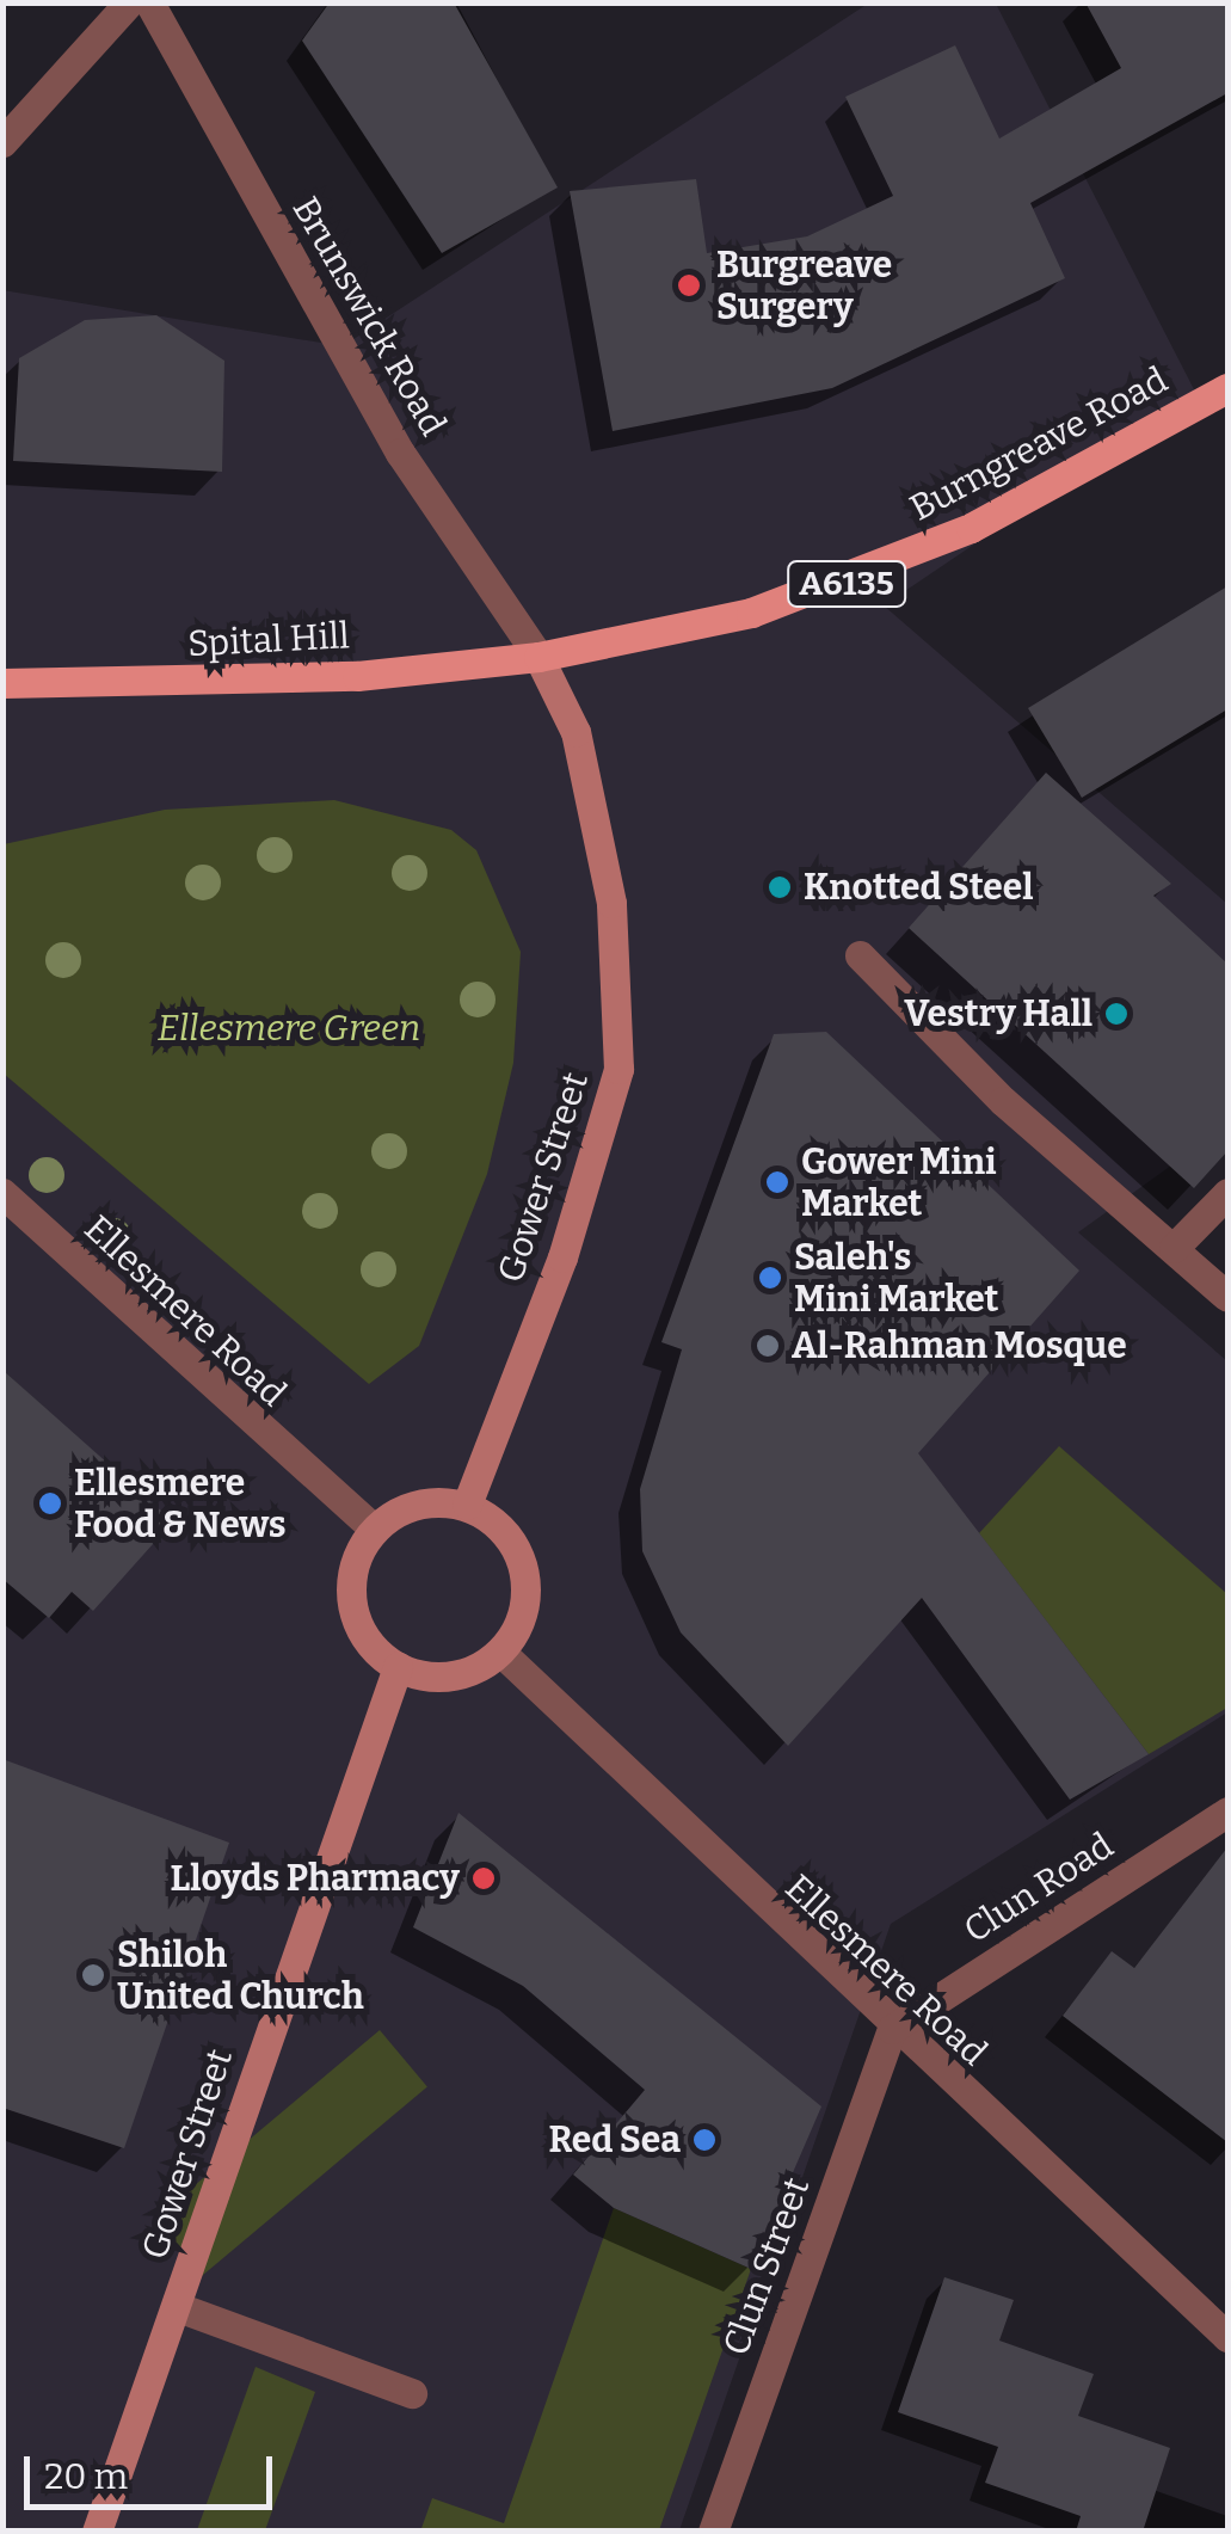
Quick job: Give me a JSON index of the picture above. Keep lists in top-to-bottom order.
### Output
{
  "streets": {
    "main road": [
      "Burngreave Road",
      "A6135",
      "Spital Hill",
      "Gower Street"
    ],
    "street": [
      "Brunswick Road",
      "Ellesmere Road",
      "Clun Road",
      "Clun Street"
    ]
  },
  "crossings": [
    ["Brunswick Road", "Burngreave Road"],
    ["Brunswick Road", "Spital Hill"],
    ["Brunswick Road", "Gower Street"],
    ["Burngreave Road", "Spital Hill"],
    ["Burngreave Road", "Gower Street"],
    ["Spital Hill", "Gower Street"],
    ["Gower Street", "Ellesmere Road"],
    ["Ellesmere Road", "Clun Road"],
    ["Ellesmere Road", "Clun Street"],
    ["Clun Road", "Clun Street"]
  ],
  "parks": ["Ellesmere Green"],
  "places": [
    "Burgreave Surgery",
    "Knotted Steel",
    "Vestry Hall",
    "Gower Mini Market",
    "Saleh's Mini Market",
    "Al-Rahman Mosque",
    "Ellesmere Food & News",
    "Lloyds Pharmacy",
    "Shiloh United Church",
    "Red Sea"
  ],
  "scale_bar": "20 m"
}
